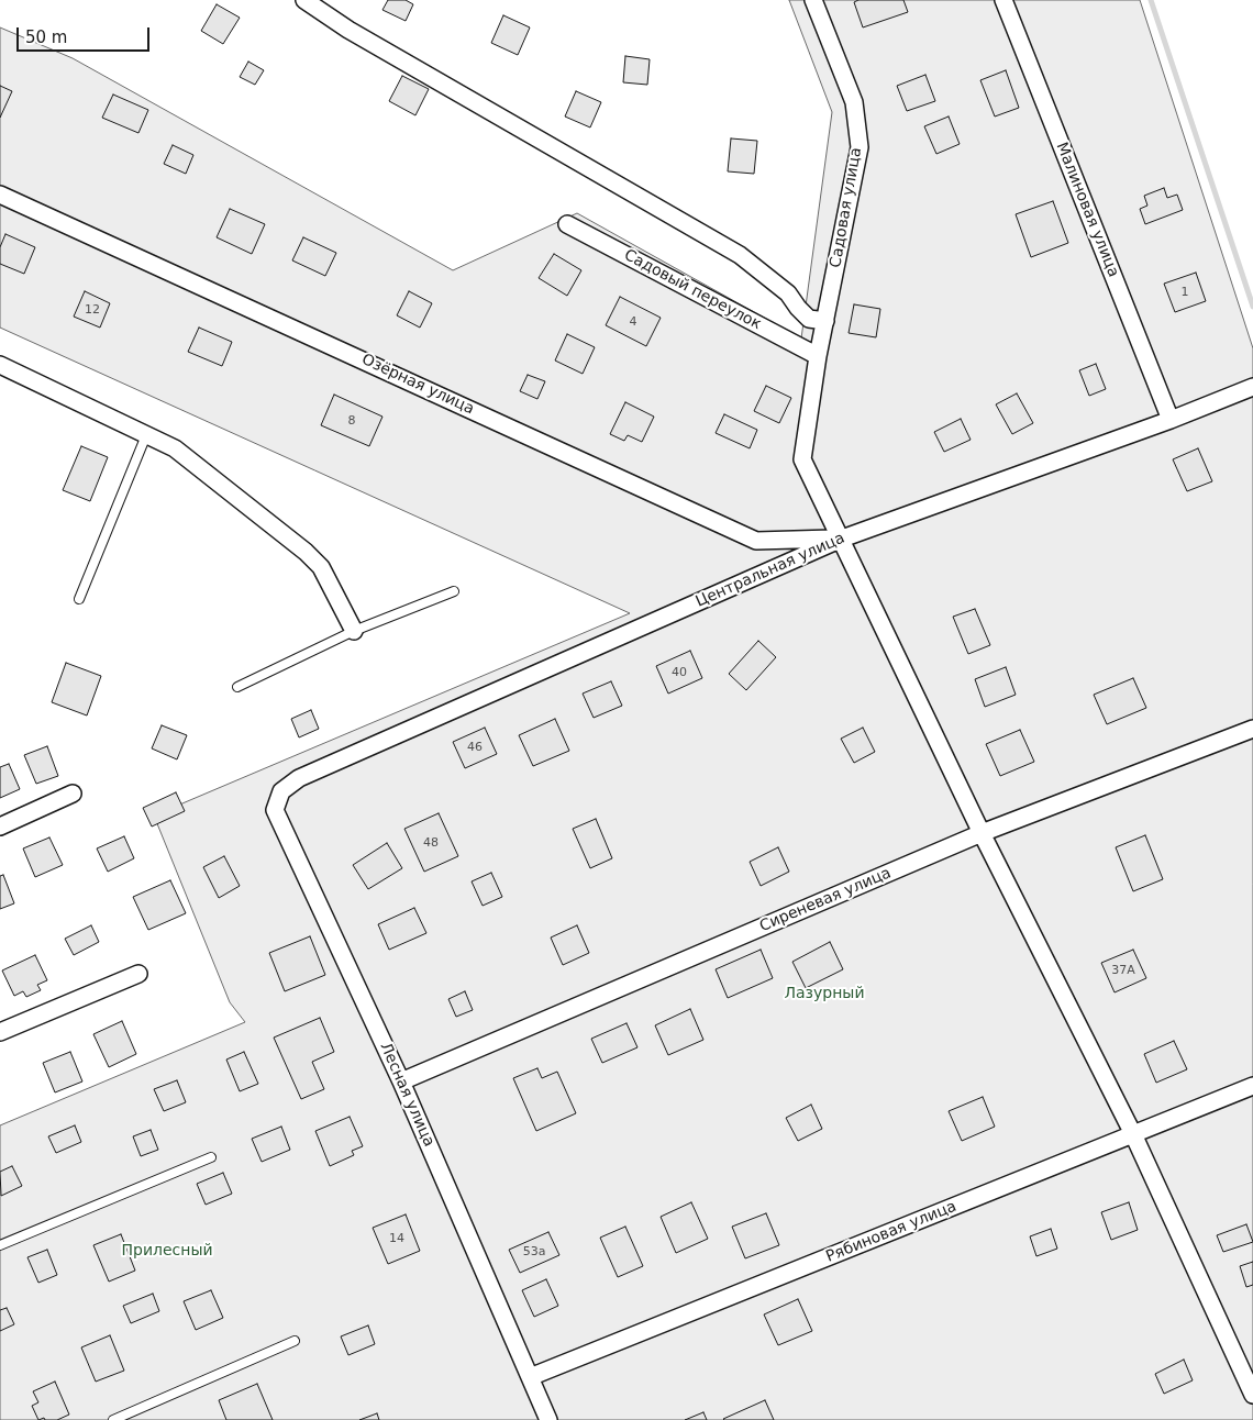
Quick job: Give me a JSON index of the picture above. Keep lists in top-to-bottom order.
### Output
{
  "streets": {
    "street": [
      "Садовая улица",
      "Малиновая улица",
      "Садовый переулок",
      "Озёрная улица",
      "Центральная улица",
      "Сиреневая улица",
      "Лесная улица",
      "Рябиновая улица"
    ]
  },
  "crossings": [
    ["Садовая улица", "Садовый переулок"],
    ["Садовая улица", "Озёрная улица"],
    ["Садовая улица", "Центральная улица"],
    ["Садовая улица", "Сиреневая улица"],
    ["Садовая улица", "Рябиновая улица"],
    ["Малиновая улица", "Центральная улица"],
    ["Озёрная улица", "Центральная улица"],
    ["Центральная улица", "Лесная улица"],
    ["Сиреневая улица", "Лесная улица"],
    ["Лесная улица", "Рябиновая улица"]
  ],
  "parks": ["Лазурный", "Прилесный"],
  "house_numbers": [
    "1",
    "12",
    "4",
    "8",
    "40",
    "46",
    "48",
    "37А",
    "14",
    "53а"
  ],
  "scale_bar": "50 m"
}
